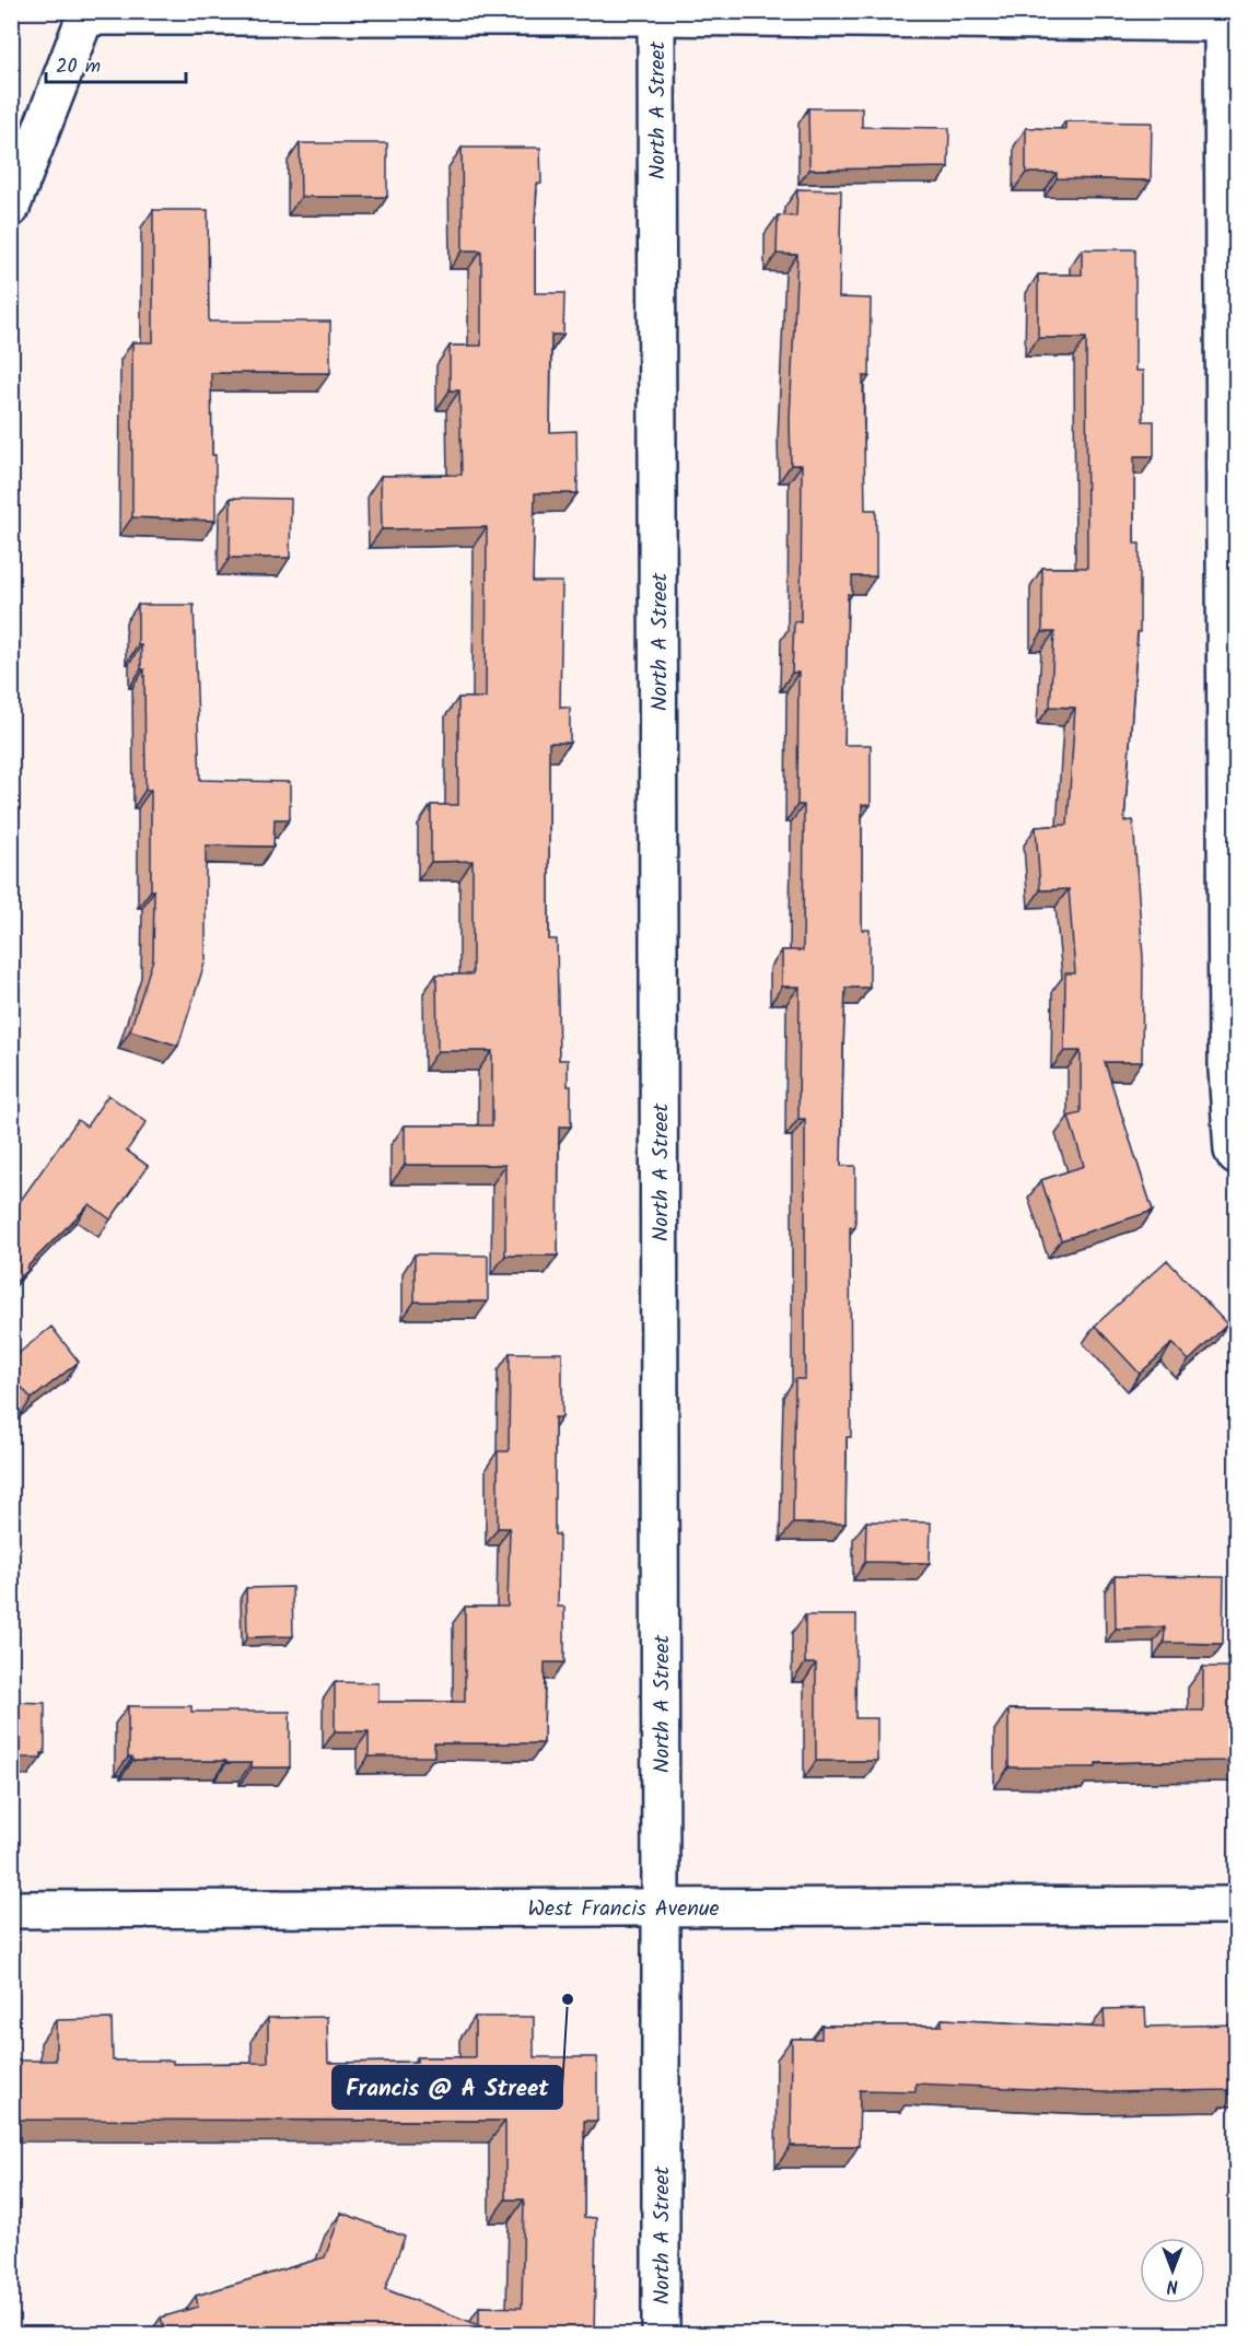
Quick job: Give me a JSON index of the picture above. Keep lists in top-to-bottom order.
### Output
{
  "streets": {
    "street": ["North A Street", "West Francis Avenue"]
  },
  "crossings": [
    ["North A Street", "West Francis Avenue"]
  ],
  "places": ["Francis @ A Street"],
  "scale_bar": "20 m",
  "north": "bottom"
}
